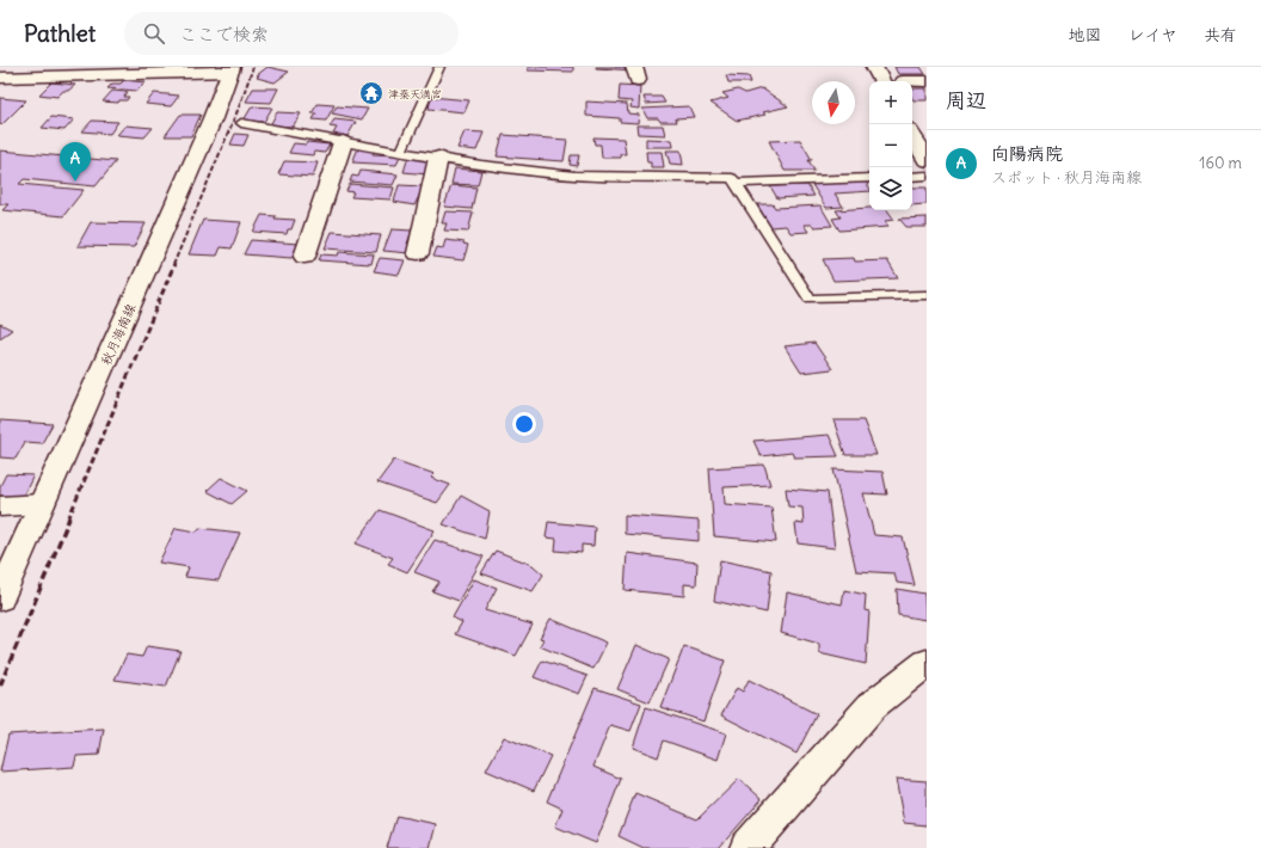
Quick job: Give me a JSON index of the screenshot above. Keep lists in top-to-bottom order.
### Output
{
  "streets": {
    "street": ["秋月海南線"]
  },
  "places": {
    "temple": ["津秦天満宮"]
  },
  "north": "bottom",
  "page": {
    "header": "Pathlet",
    "search": "ここで検索",
    "nav": ["地図", "レイヤ", "共有"],
    "heading": "周辺",
    "map_buttons": ["+", "−"],
    "list": [
      {
        "mark": "A",
        "name": "向陽病院",
        "note": "スポット · 秋月海南線",
        "value": "160 m"
      }
    ],
    "pins": "A"
  }
}
